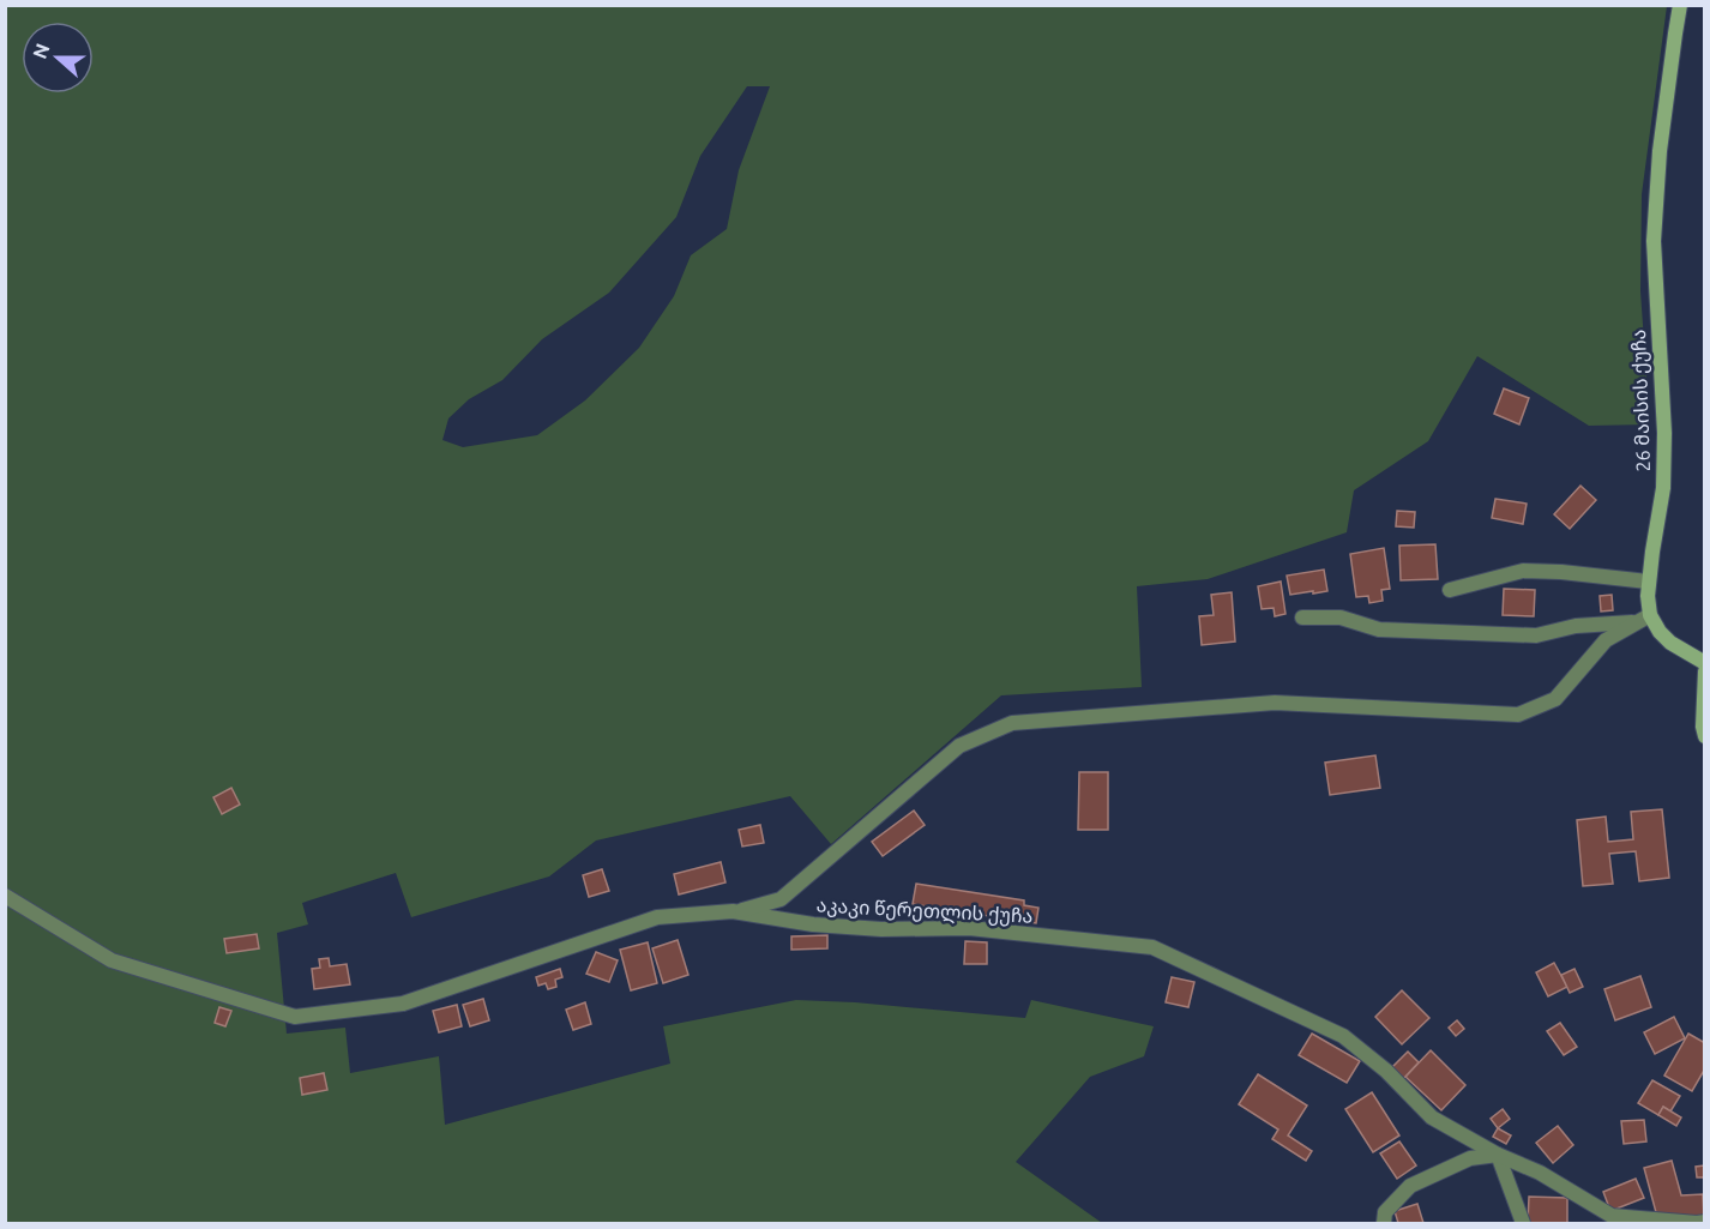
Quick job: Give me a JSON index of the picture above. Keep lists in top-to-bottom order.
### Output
{
  "streets": {
    "main road": ["26 მაისის ქუჩა"],
    "street": ["აკაკი წერეთლის ქუჩა"]
  },
  "north": "left"
}
